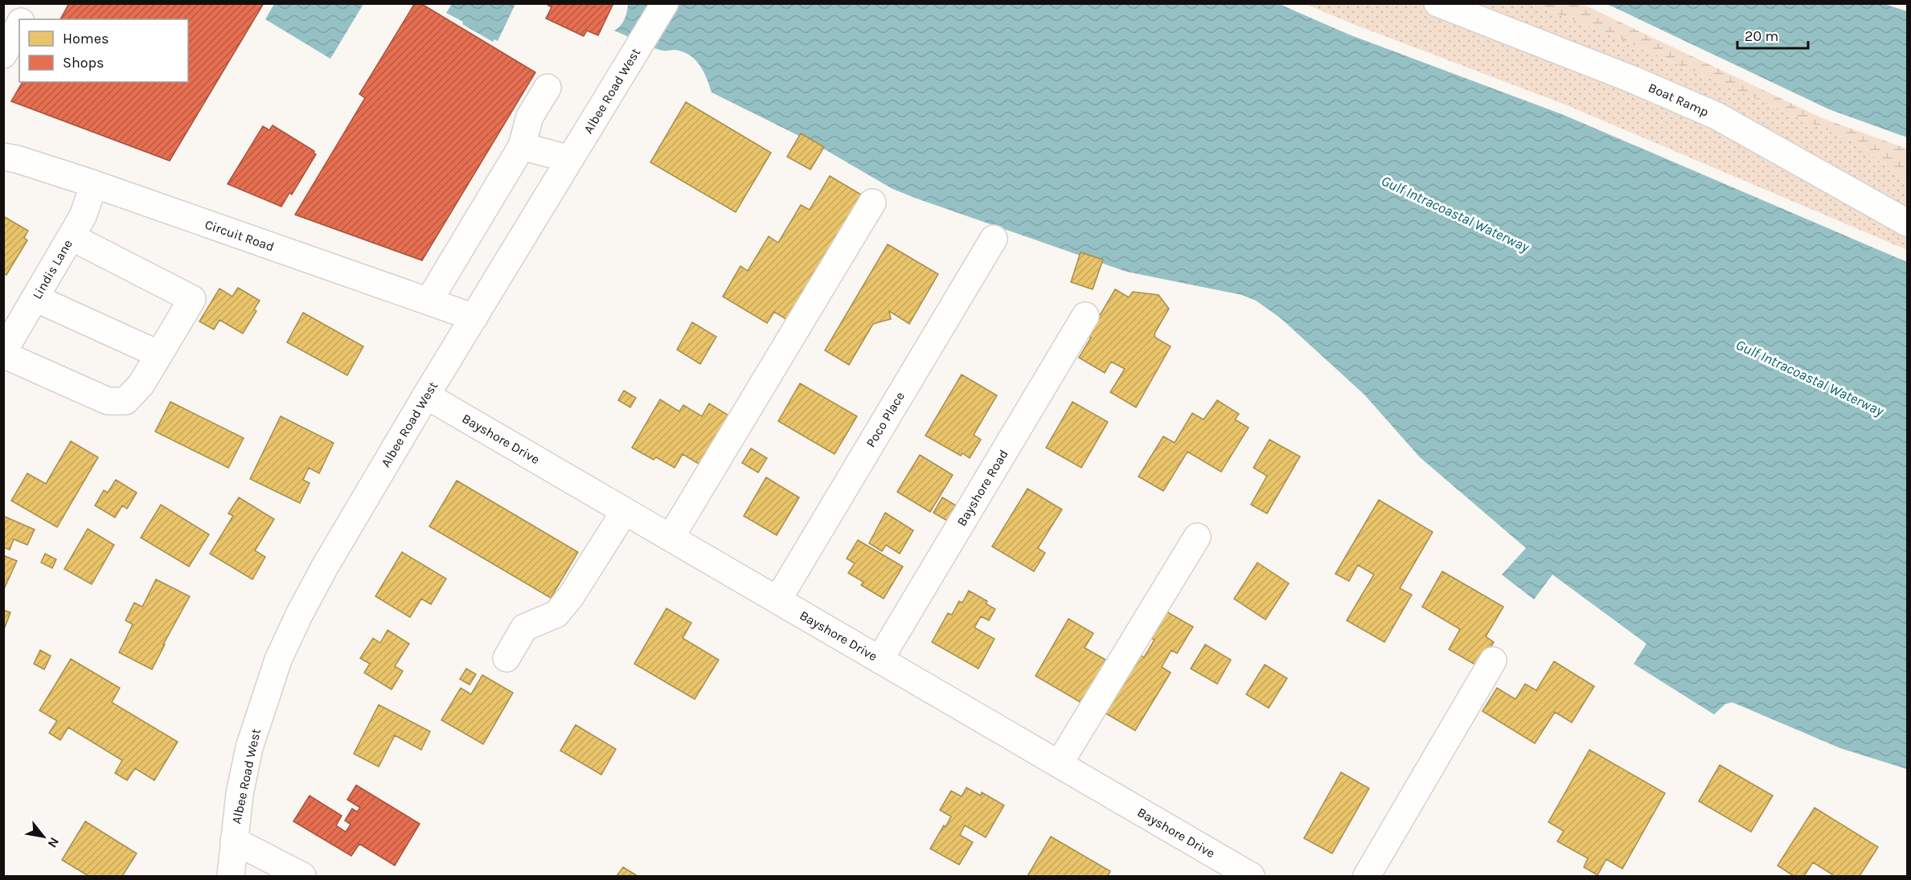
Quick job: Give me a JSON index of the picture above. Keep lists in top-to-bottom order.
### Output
{
  "streets": {
    "street": [
      "Albee Road West",
      "Boat Ramp",
      "Circuit Road",
      "Lindis Lane",
      "Poco Place",
      "Bayshore Drive",
      "Bayshore Road"
    ]
  },
  "crossings": [
    ["Albee Road West", "Circuit Road"],
    ["Albee Road West", "Bayshore Drive"],
    ["Circuit Road", "Lindis Lane"],
    ["Poco Place", "Bayshore Drive"],
    ["Bayshore Drive", "Bayshore Road"]
  ],
  "water": ["Gulf Intracoastal Waterway"],
  "legend": ["Homes", "Shops"],
  "scale_bar": "20 m",
  "north": "bottom right"
}
